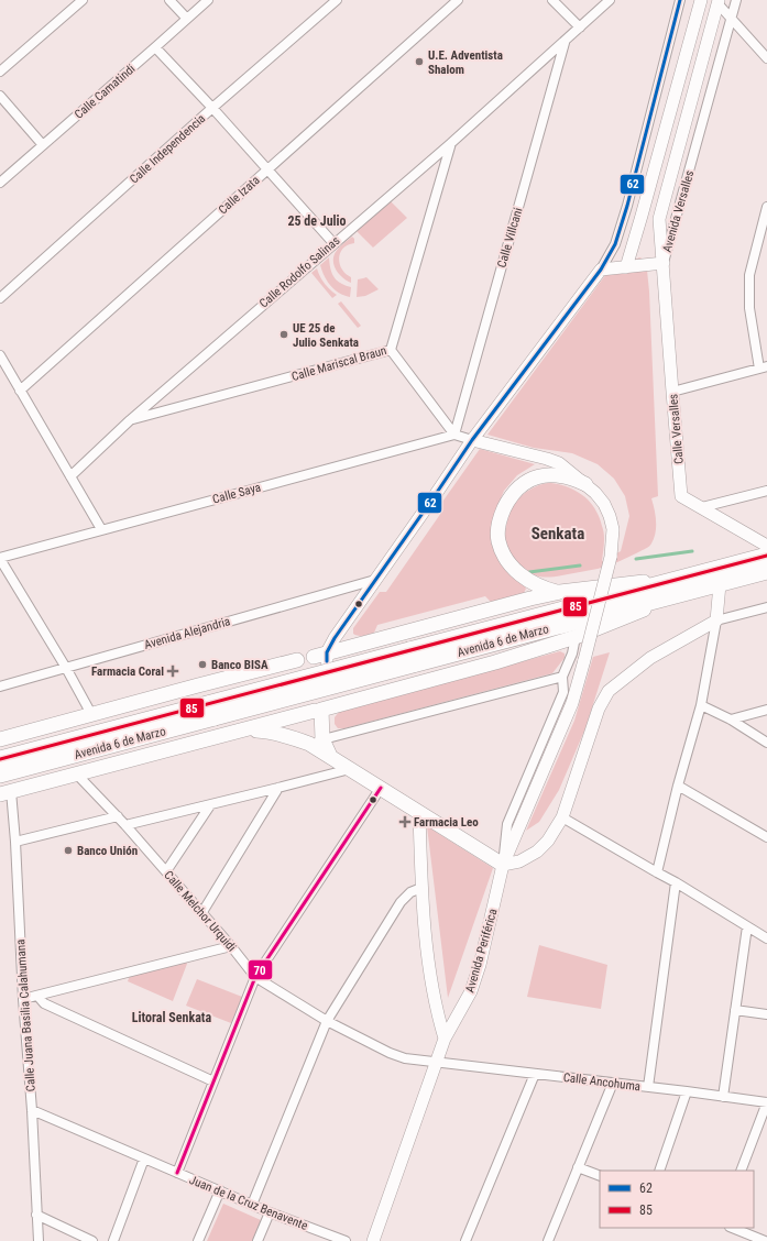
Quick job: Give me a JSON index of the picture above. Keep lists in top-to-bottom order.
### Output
{
  "streets": {
    "highway": ["Avenida 6 de Marzo"],
    "street": [
      "Calle Camatindi",
      "Calle Independencia",
      "Calle Izata",
      "Avenida Versalles",
      "Calle Villcani",
      "Calle Rodolfo Salinas",
      "Calle Mariscal Braun",
      "Calle Versalles",
      "Calle Saya",
      "Avenida Alejandria",
      "Calle Melchor Urquidi",
      "Avenida Periférica",
      "Calle Juana Basilia Calahumana",
      "Calle Ancohuma",
      "Juan de la Cruz Benavente"
    ]
  },
  "crossings": [
    ["Avenida Versalles", "Calle Versalles"],
    ["Calle Villcani", "Calle Rodolfo Salinas"],
    ["Calle Villcani", "Calle Saya"],
    ["Calle Rodolfo Salinas", "Calle Mariscal Braun"],
    ["Avenida 6 de Marzo", "Calle Melchor Urquidi"],
    ["Avenida 6 de Marzo", "Calle Juana Basilia Calahumana"],
    ["Calle Melchor Urquidi", "Avenida Periférica"],
    ["Calle Melchor Urquidi", "Calle Ancohuma"],
    ["Avenida Periférica", "Calle Ancohuma"],
    ["Calle Juana Basilia Calahumana", "Juan de la Cruz Benavente"]
  ],
  "districts": ["25 de Julio", "Senkata", "Litoral Senkata"],
  "places": {
    "other": [
      "U.E. Adventista Shalom",
      "UE 25 de Julio Senkata",
      "Banco BISA",
      "Banco Unión"
    ],
    "health": ["Farmacia Coral", "Farmacia Leo"]
  },
  "lines": ["transit line 62", "transit line 85", "transit line 70"],
  "legend": ["62", "85"]
}
